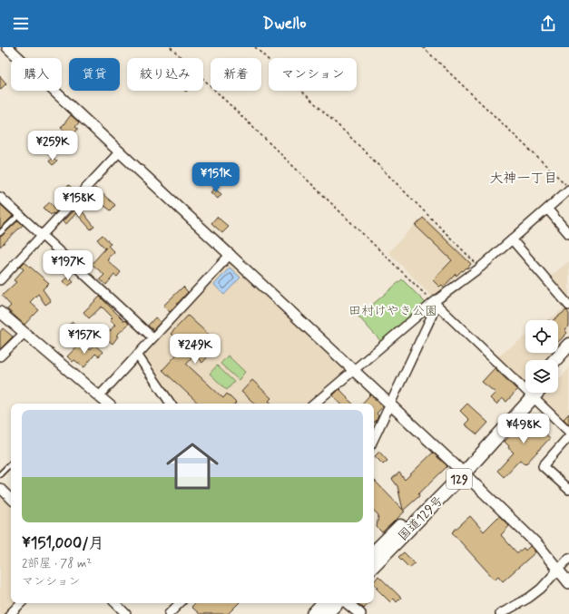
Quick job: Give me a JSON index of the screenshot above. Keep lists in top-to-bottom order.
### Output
{
  "streets": {
    "highway": ["129", "国道129号"]
  },
  "districts": ["大神一丁目"],
  "parks": ["田村けやき公園"],
  "page": {
    "header": "Dwello",
    "chip": [
      "購入",
      "賃貸",
      "絞り込み",
      "新着",
      "マンション"
    ],
    "price": [
      "¥259K",
      "¥151K",
      "¥158K",
      "¥197K",
      "¥157K",
      "¥249K",
      "¥498K"
    ],
    "list": [
      {
        "name": "¥151,000/月",
        "note": "2部屋 · 78 m² · マンション"
      }
    ]
  }
}
